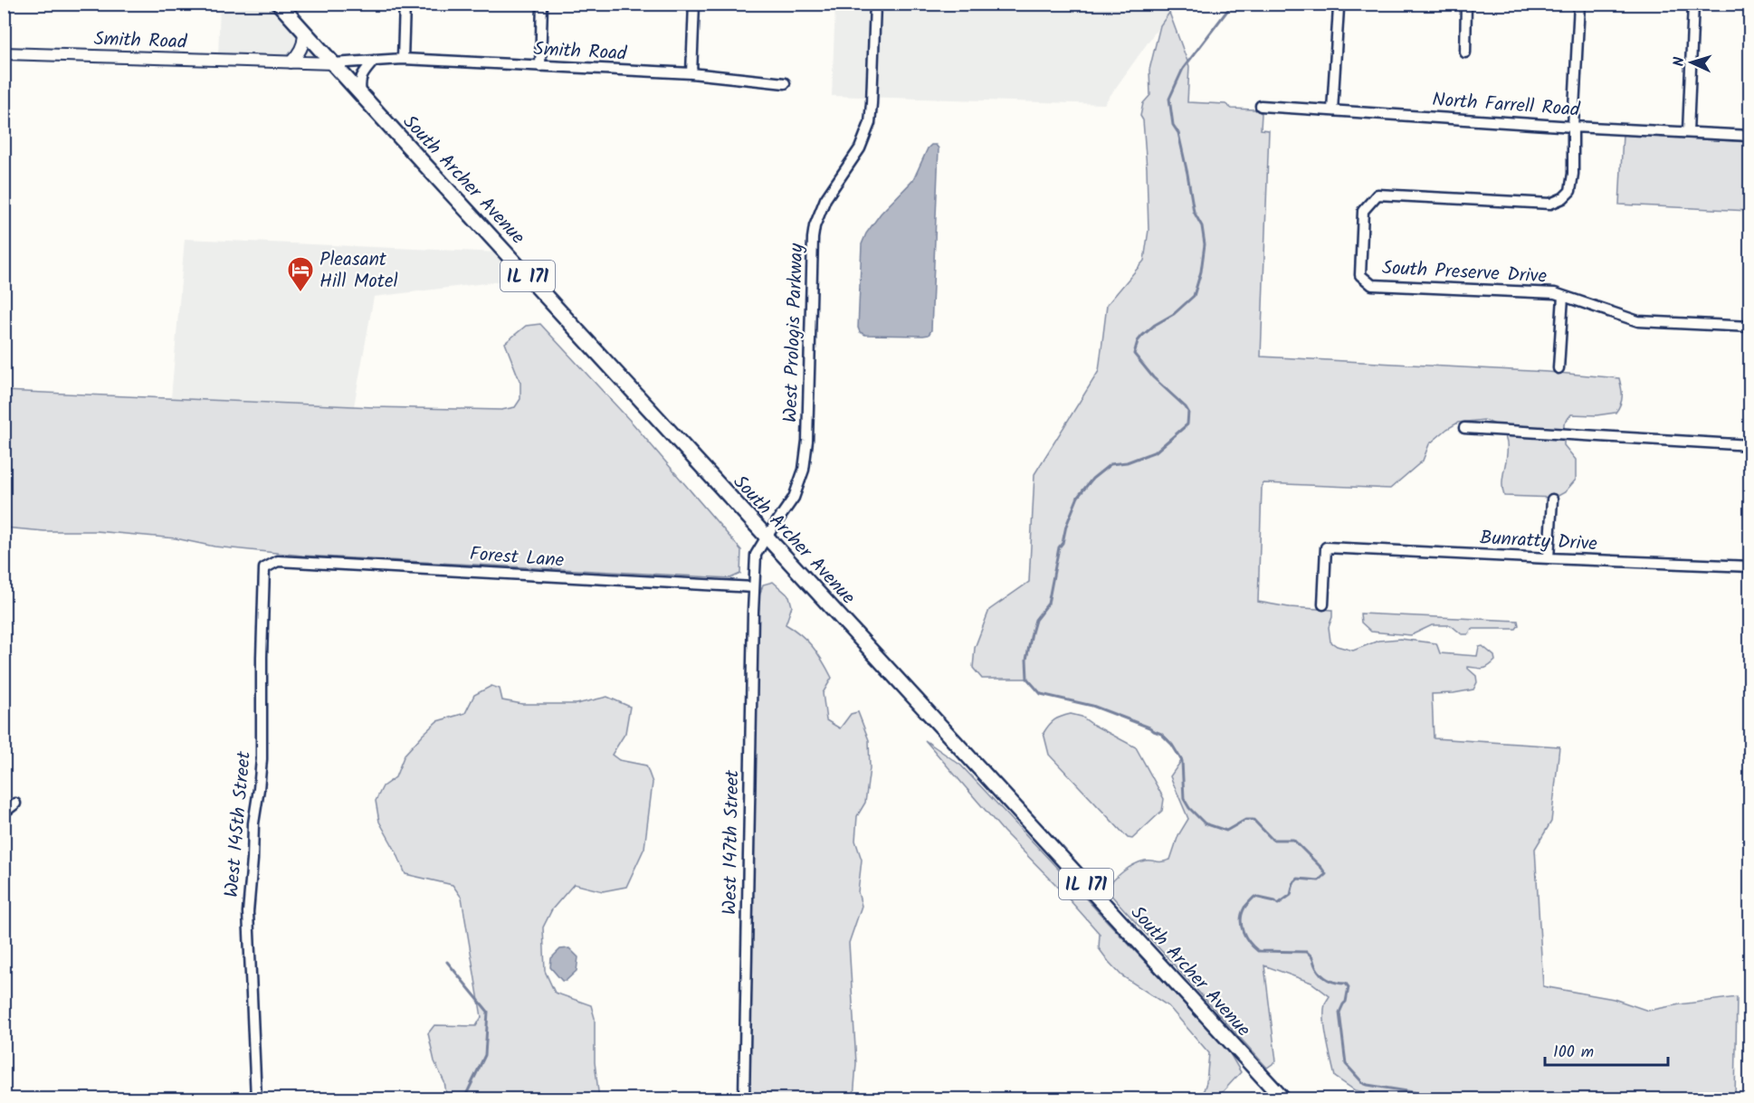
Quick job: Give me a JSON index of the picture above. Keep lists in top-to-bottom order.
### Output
{
  "streets": {
    "main road": ["South Archer Avenue", "IL 171"],
    "street": [
      "Smith Road",
      "North Farrell Road",
      "South Preserve Drive",
      "West Prologis Parkway",
      "Bunratty Drive",
      "Forest Lane",
      "West 145th Street",
      "West 147th Street"
    ]
  },
  "crossings": [
    ["Smith Road", "South Archer Avenue"],
    ["North Farrell Road", "South Preserve Drive"],
    ["South Archer Avenue", "West Prologis Parkway"],
    ["West Prologis Parkway", "Forest Lane"],
    ["West Prologis Parkway", "West 147th Street"],
    ["Forest Lane", "West 145th Street"],
    ["Forest Lane", "West 147th Street"]
  ],
  "places": {
    "hotel": ["Pleasant Hill Motel"]
  },
  "scale_bar": "100 m",
  "north": "left"
}
